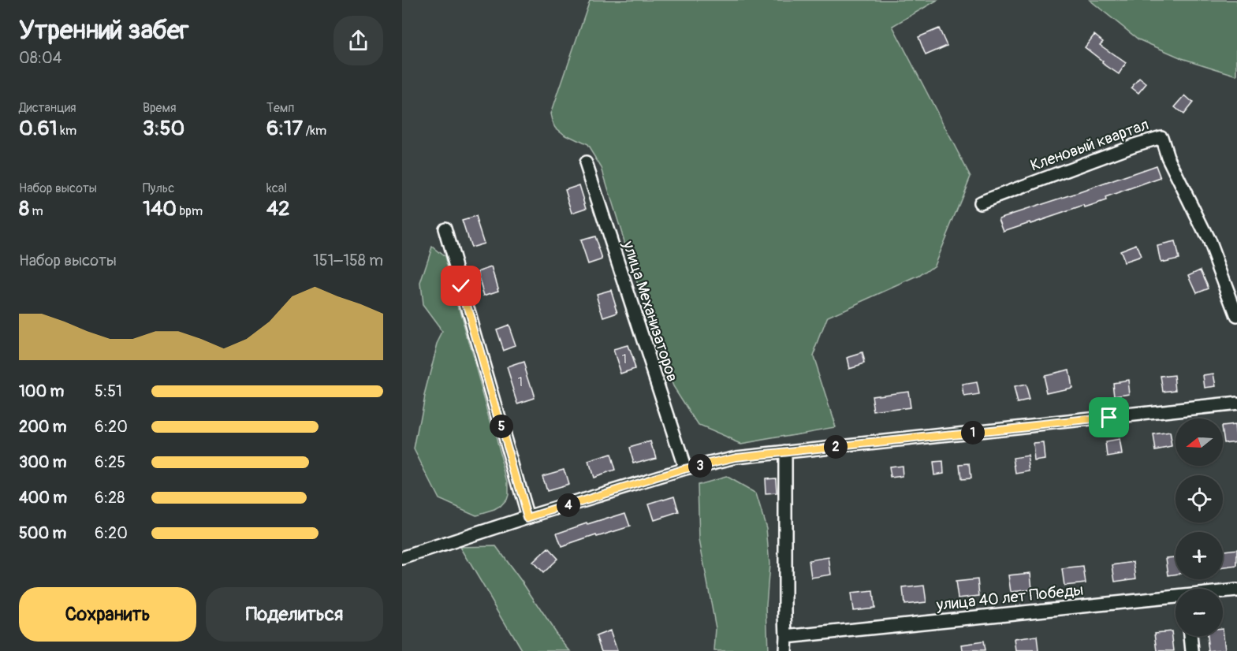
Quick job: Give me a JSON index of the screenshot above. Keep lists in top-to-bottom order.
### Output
{
  "streets": {
    "street": ["Кленовый квартал", "улица Механизаторов", "улица 40 лет Победы"]
  },
  "house_numbers": ["1", "1"],
  "north": "left",
  "page": {
    "heading": ["Утренний забег", "08:04"],
    "stats": [
      ["Дистанция", "0.61 km"],
      ["Время", "3:50"],
      ["Темп", "6:17 /km"],
      ["Набор высоты", "8 m"],
      ["Пульс", "140 bpm"],
      ["kcal", "42"]
    ],
    "chart": ["Набор высоты", "151–158 m"],
    "list": [
      {
        "name": "100 m",
        "note": "5:51"
      },
      {
        "name": "200 m",
        "note": "6:20"
      },
      {
        "name": "300 m",
        "note": "6:25"
      },
      {
        "name": "400 m",
        "note": "6:28"
      },
      {
        "name": "500 m",
        "note": "6:20"
      }
    ],
    "pins": [
      "5",
      "1",
      "2",
      "3",
      "4"
    ],
    "map_buttons": ["+", "−"],
    "buttons": ["Сохранить", "Поделиться"]
  }
}
